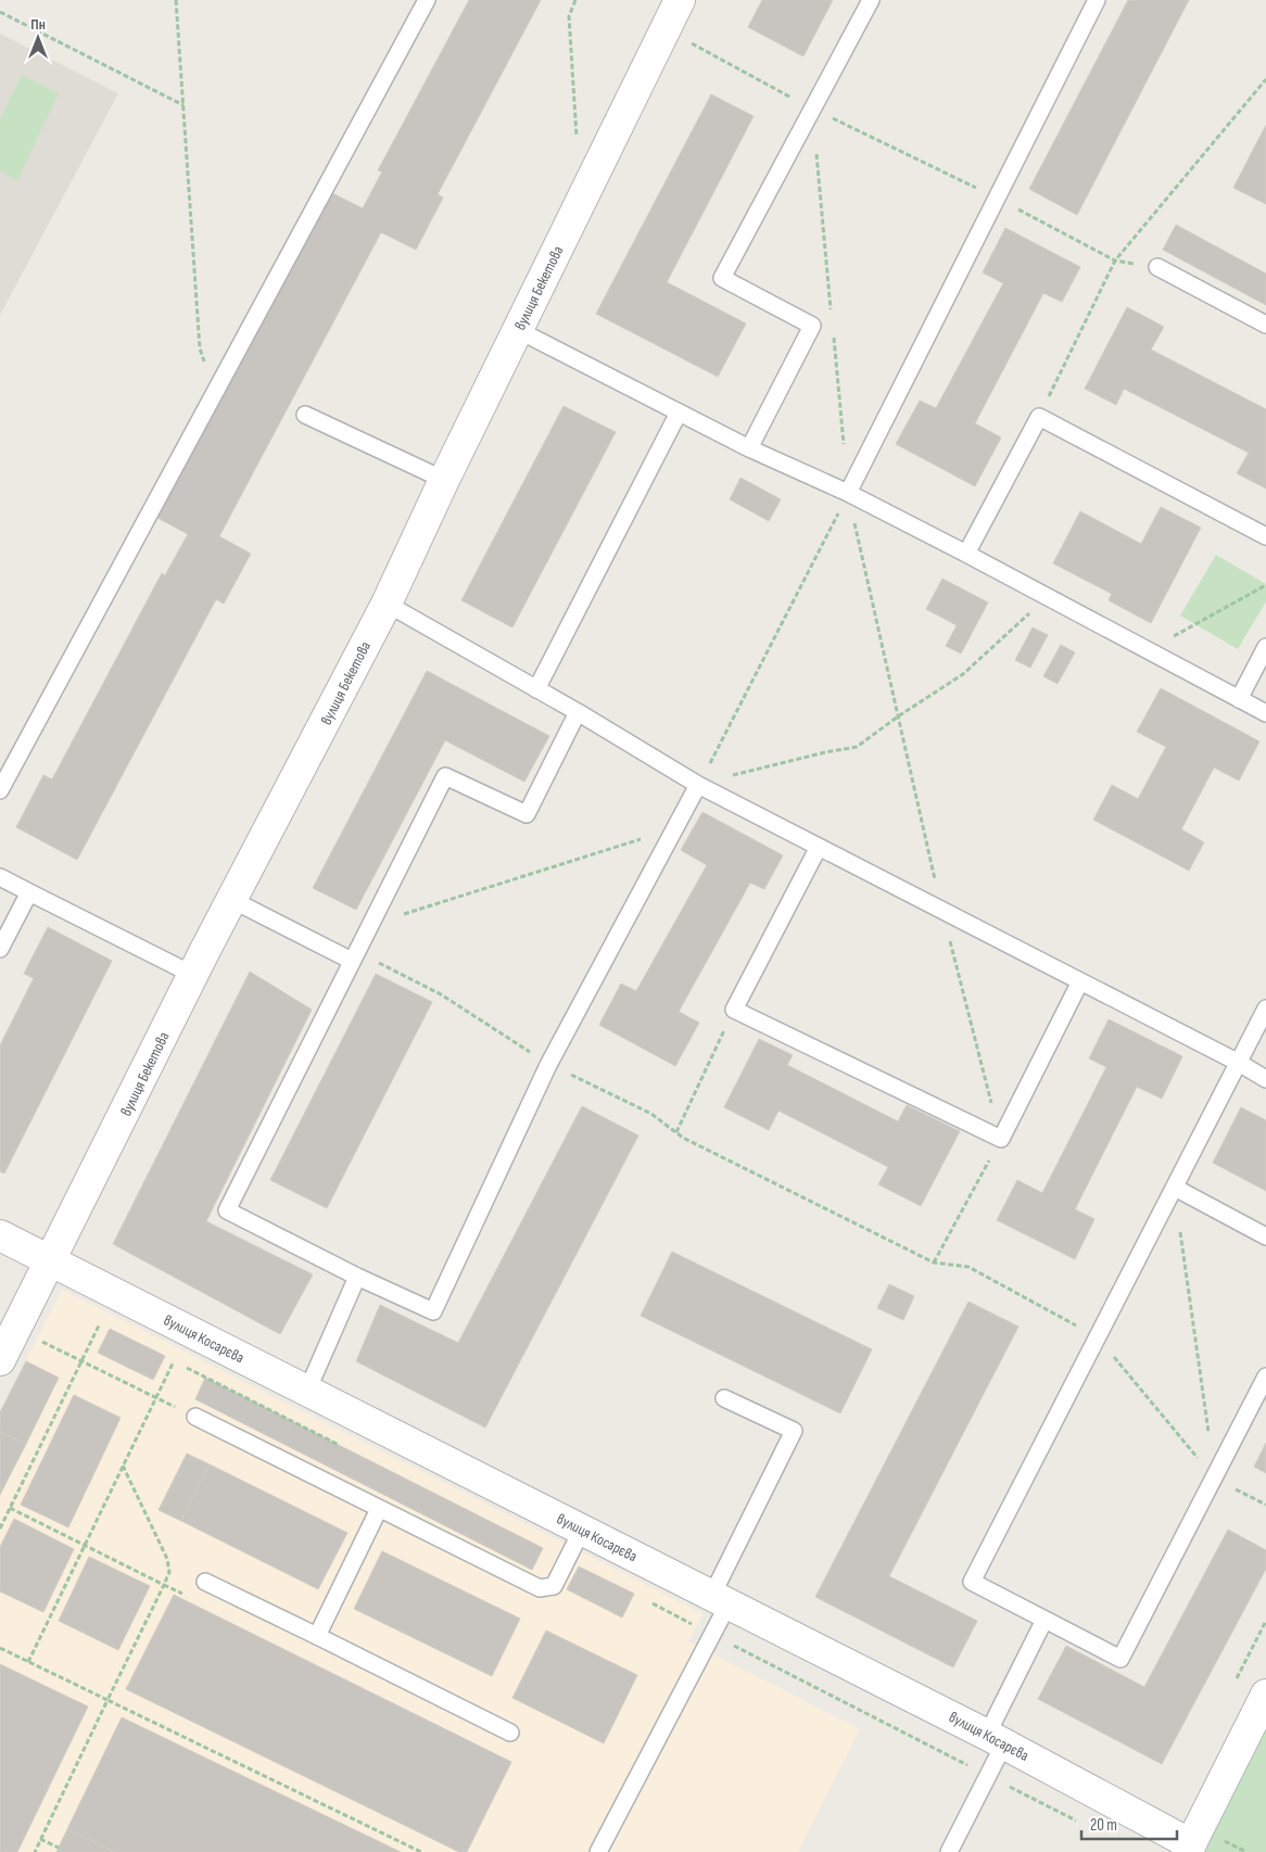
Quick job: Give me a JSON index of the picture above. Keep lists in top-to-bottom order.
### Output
{
  "streets": {
    "street": ["вулиця Бекетова", "вулиця Косарєва"]
  },
  "crossings": [
    ["вулиця Бекетова", "вулиця Косарєва"]
  ],
  "scale_bar": "20 m",
  "north": "top"
}
